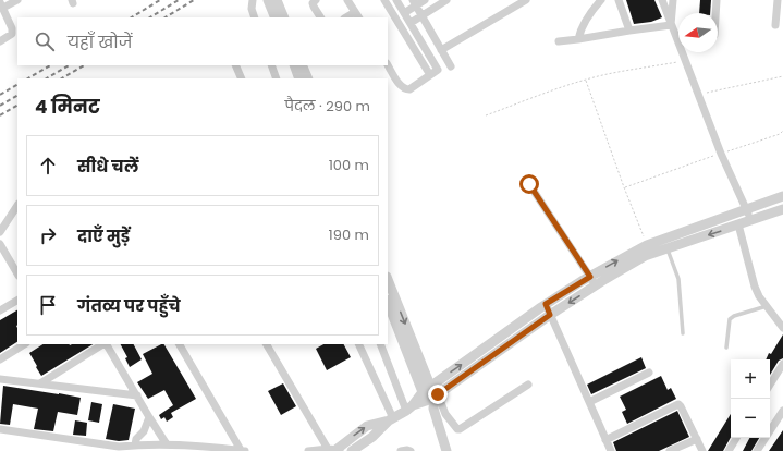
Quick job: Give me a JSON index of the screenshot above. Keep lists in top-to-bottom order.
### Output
{
  "north": "left",
  "page": {
    "search": "यहाँ खोजें",
    "heading": ["4 मिनट", "पैदल · 290 m"],
    "list": [
      ["सीधे चलें", "100 m"],
      ["दाएँ मुड़ें", "190 m"],
      "गंतव्य पर पहुँचे"
    ],
    "map_buttons": ["+", "−"]
  }
}
